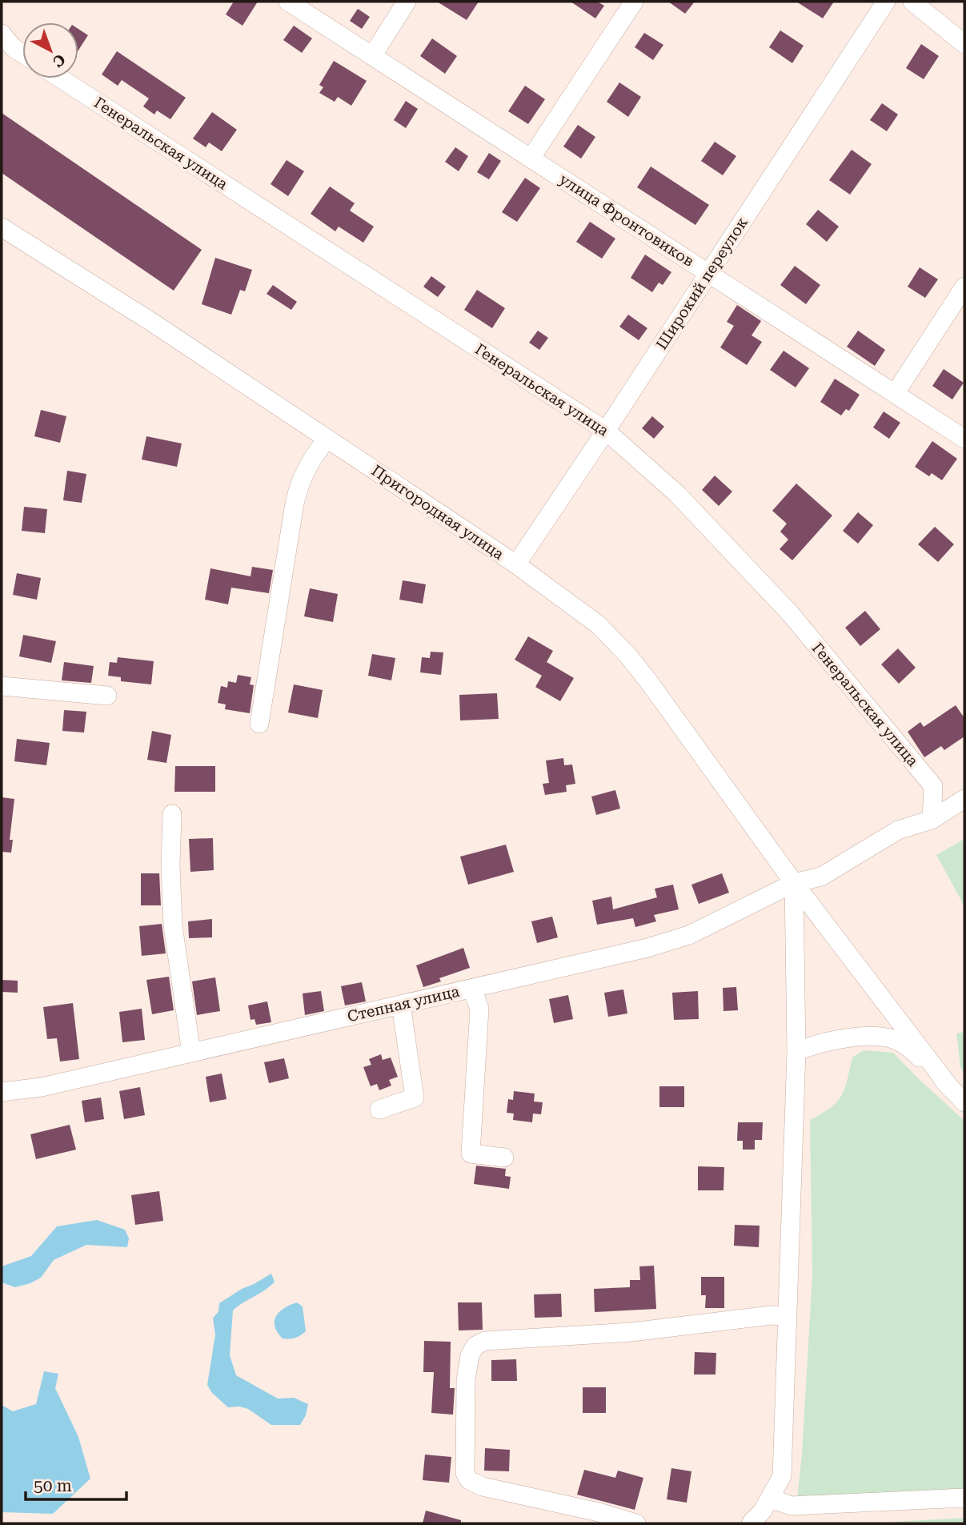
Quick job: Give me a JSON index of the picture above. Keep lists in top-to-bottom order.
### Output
{
  "streets": {
    "street": [
      "Генеральская улица",
      "улица Фронтовиков",
      "Широкий переулок",
      "Пригородная улица",
      "Степная улица"
    ]
  },
  "crossings": [
    ["Генеральская улица", "Широкий переулок"],
    ["Генеральская улица", "Степная улица"],
    ["улица Фронтовиков", "Широкий переулок"],
    ["Широкий переулок", "Пригородная улица"],
    ["Пригородная улица", "Степная улица"]
  ],
  "scale_bar": "50 m",
  "north": "bottom right"
}
